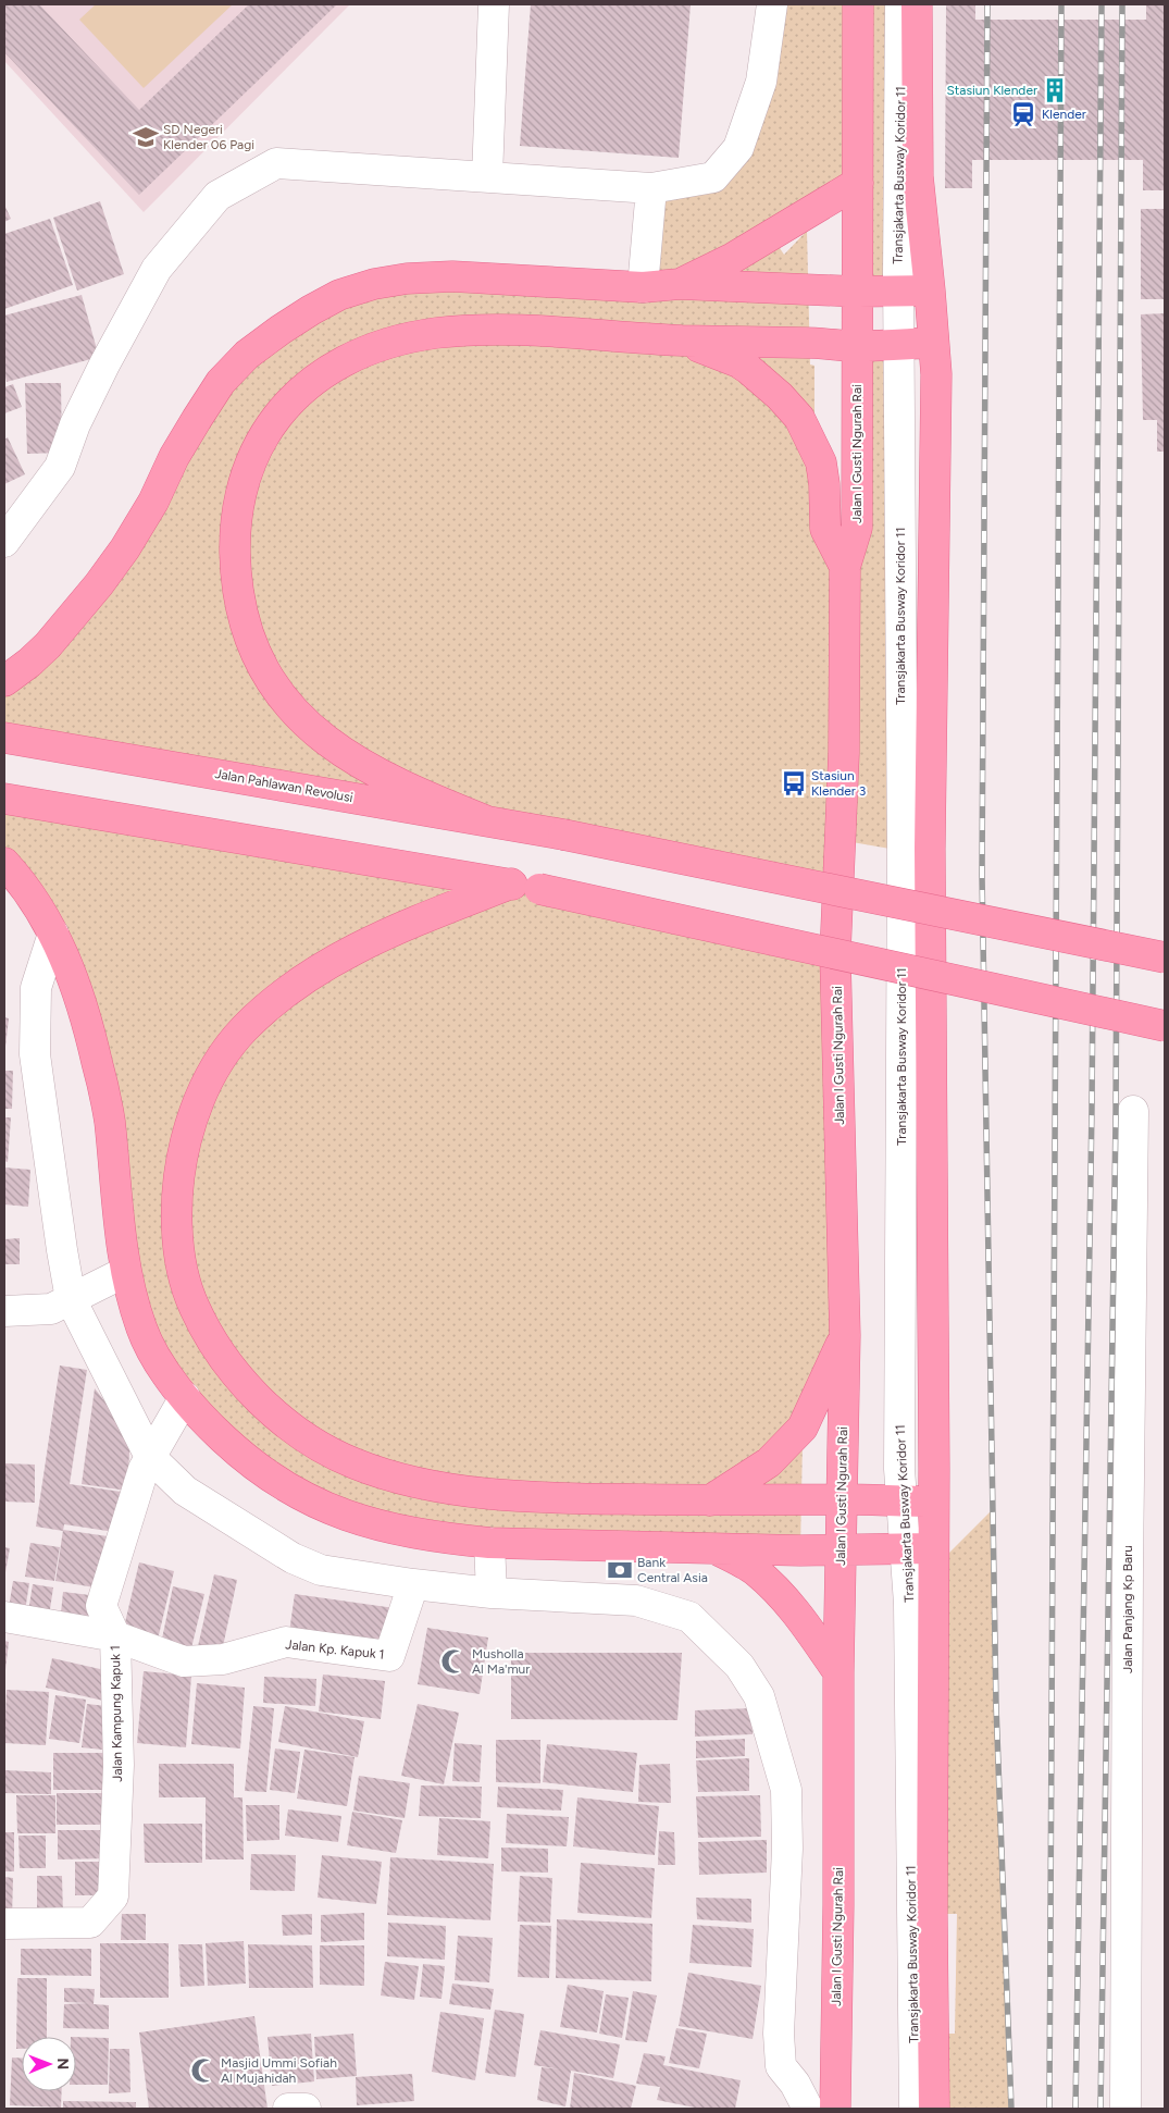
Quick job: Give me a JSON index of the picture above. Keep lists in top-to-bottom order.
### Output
{
  "streets": {
    "main road": ["Jalan I Gusti Ngurah Rai", "Jalan Pahlawan Revolusi"],
    "street": [
      "Transjakarta Busway Koridor 11",
      "Jalan Panjang Kp Baru",
      "Jalan Kp. Kapuk 1",
      "Jalan Kampung Kapuk 1"
    ]
  },
  "crossings": [
    ["Jalan I Gusti Ngurah Rai", "Jalan Pahlawan Revolusi"],
    ["Jalan Kp. Kapuk 1", "Jalan Kampung Kapuk 1"]
  ],
  "places": {
    "building": ["Stasiun Klender"],
    "station": ["Klender"],
    "school or university": ["SD Negeri Klender 06 Pagi"],
    "bus stop": ["Stasiun Klender 3"],
    "bank": ["Bank Central Asia"],
    "mosque": ["Musholla Al Ma'mur", "Masjid Ummi Sofiah Al Mujahidah"]
  },
  "north": "right"
}
